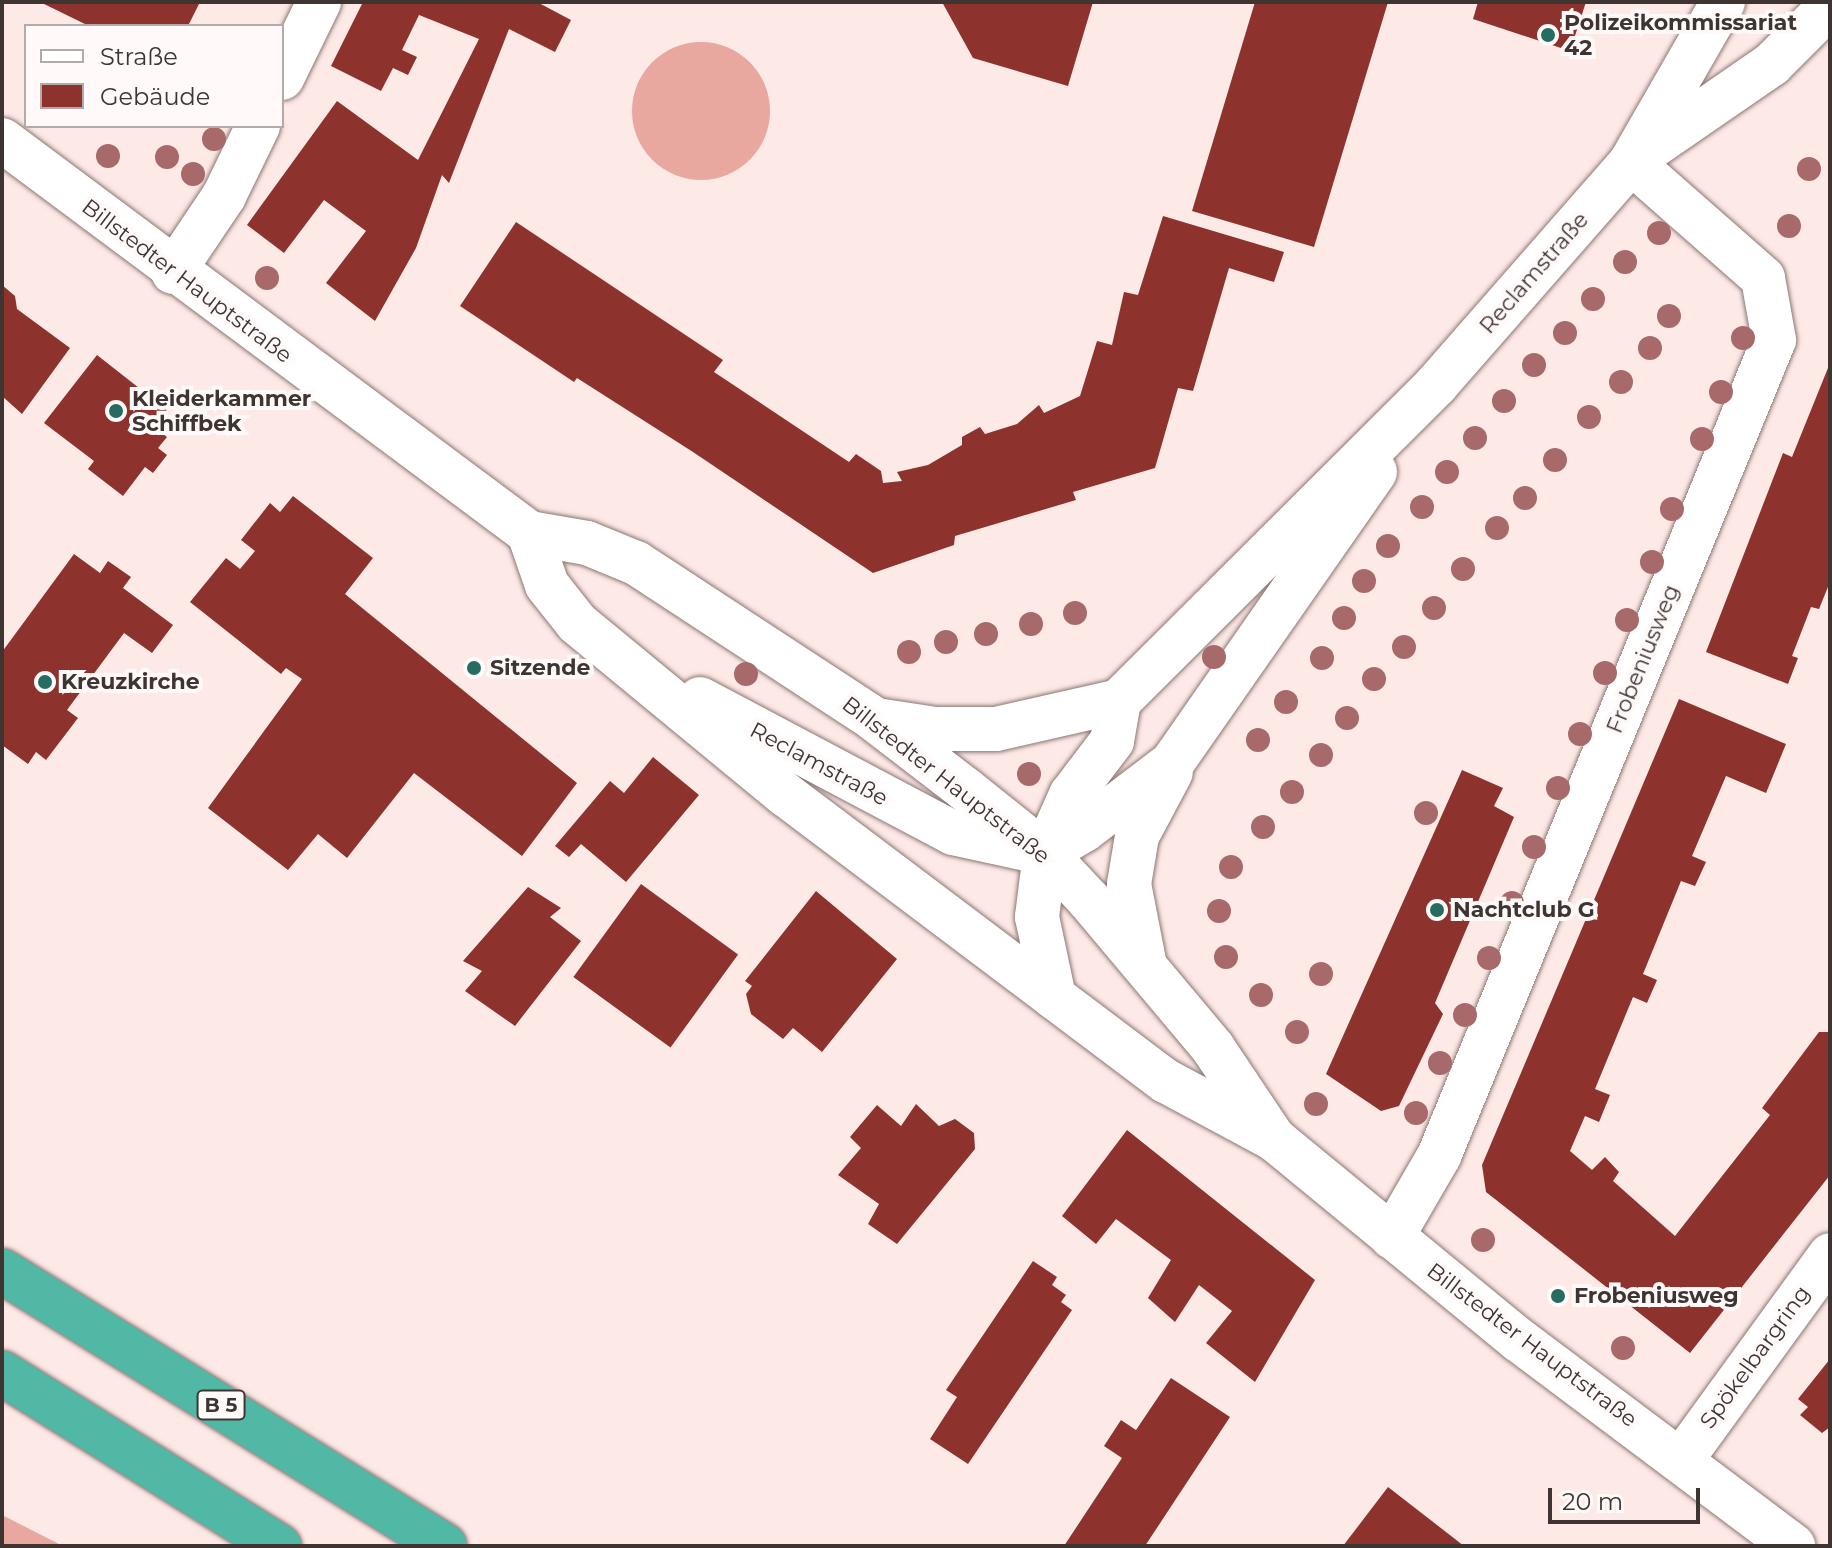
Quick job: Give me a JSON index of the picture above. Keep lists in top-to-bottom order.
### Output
{
  "streets": {
    "highway": ["B 5"],
    "street": [
      "Reclamstraße",
      "Billstedter Hauptstraße",
      "Frobeniusweg",
      "Spökelbargring"
    ]
  },
  "crossings": [
    ["Reclamstraße", "Billstedter Hauptstraße"],
    ["Reclamstraße", "Frobeniusweg"],
    ["Billstedter Hauptstraße", "Frobeniusweg"],
    ["Billstedter Hauptstraße", "Spökelbargring"]
  ],
  "places": [
    "Polizeikommissariat 42",
    "Kleiderkammer Schiffbek",
    "Sitzende",
    "Kreuzkirche",
    "Nachtclub G",
    "Frobeniusweg"
  ],
  "legend": ["Straße", "Gebäude"],
  "scale_bar": "20 m"
}
